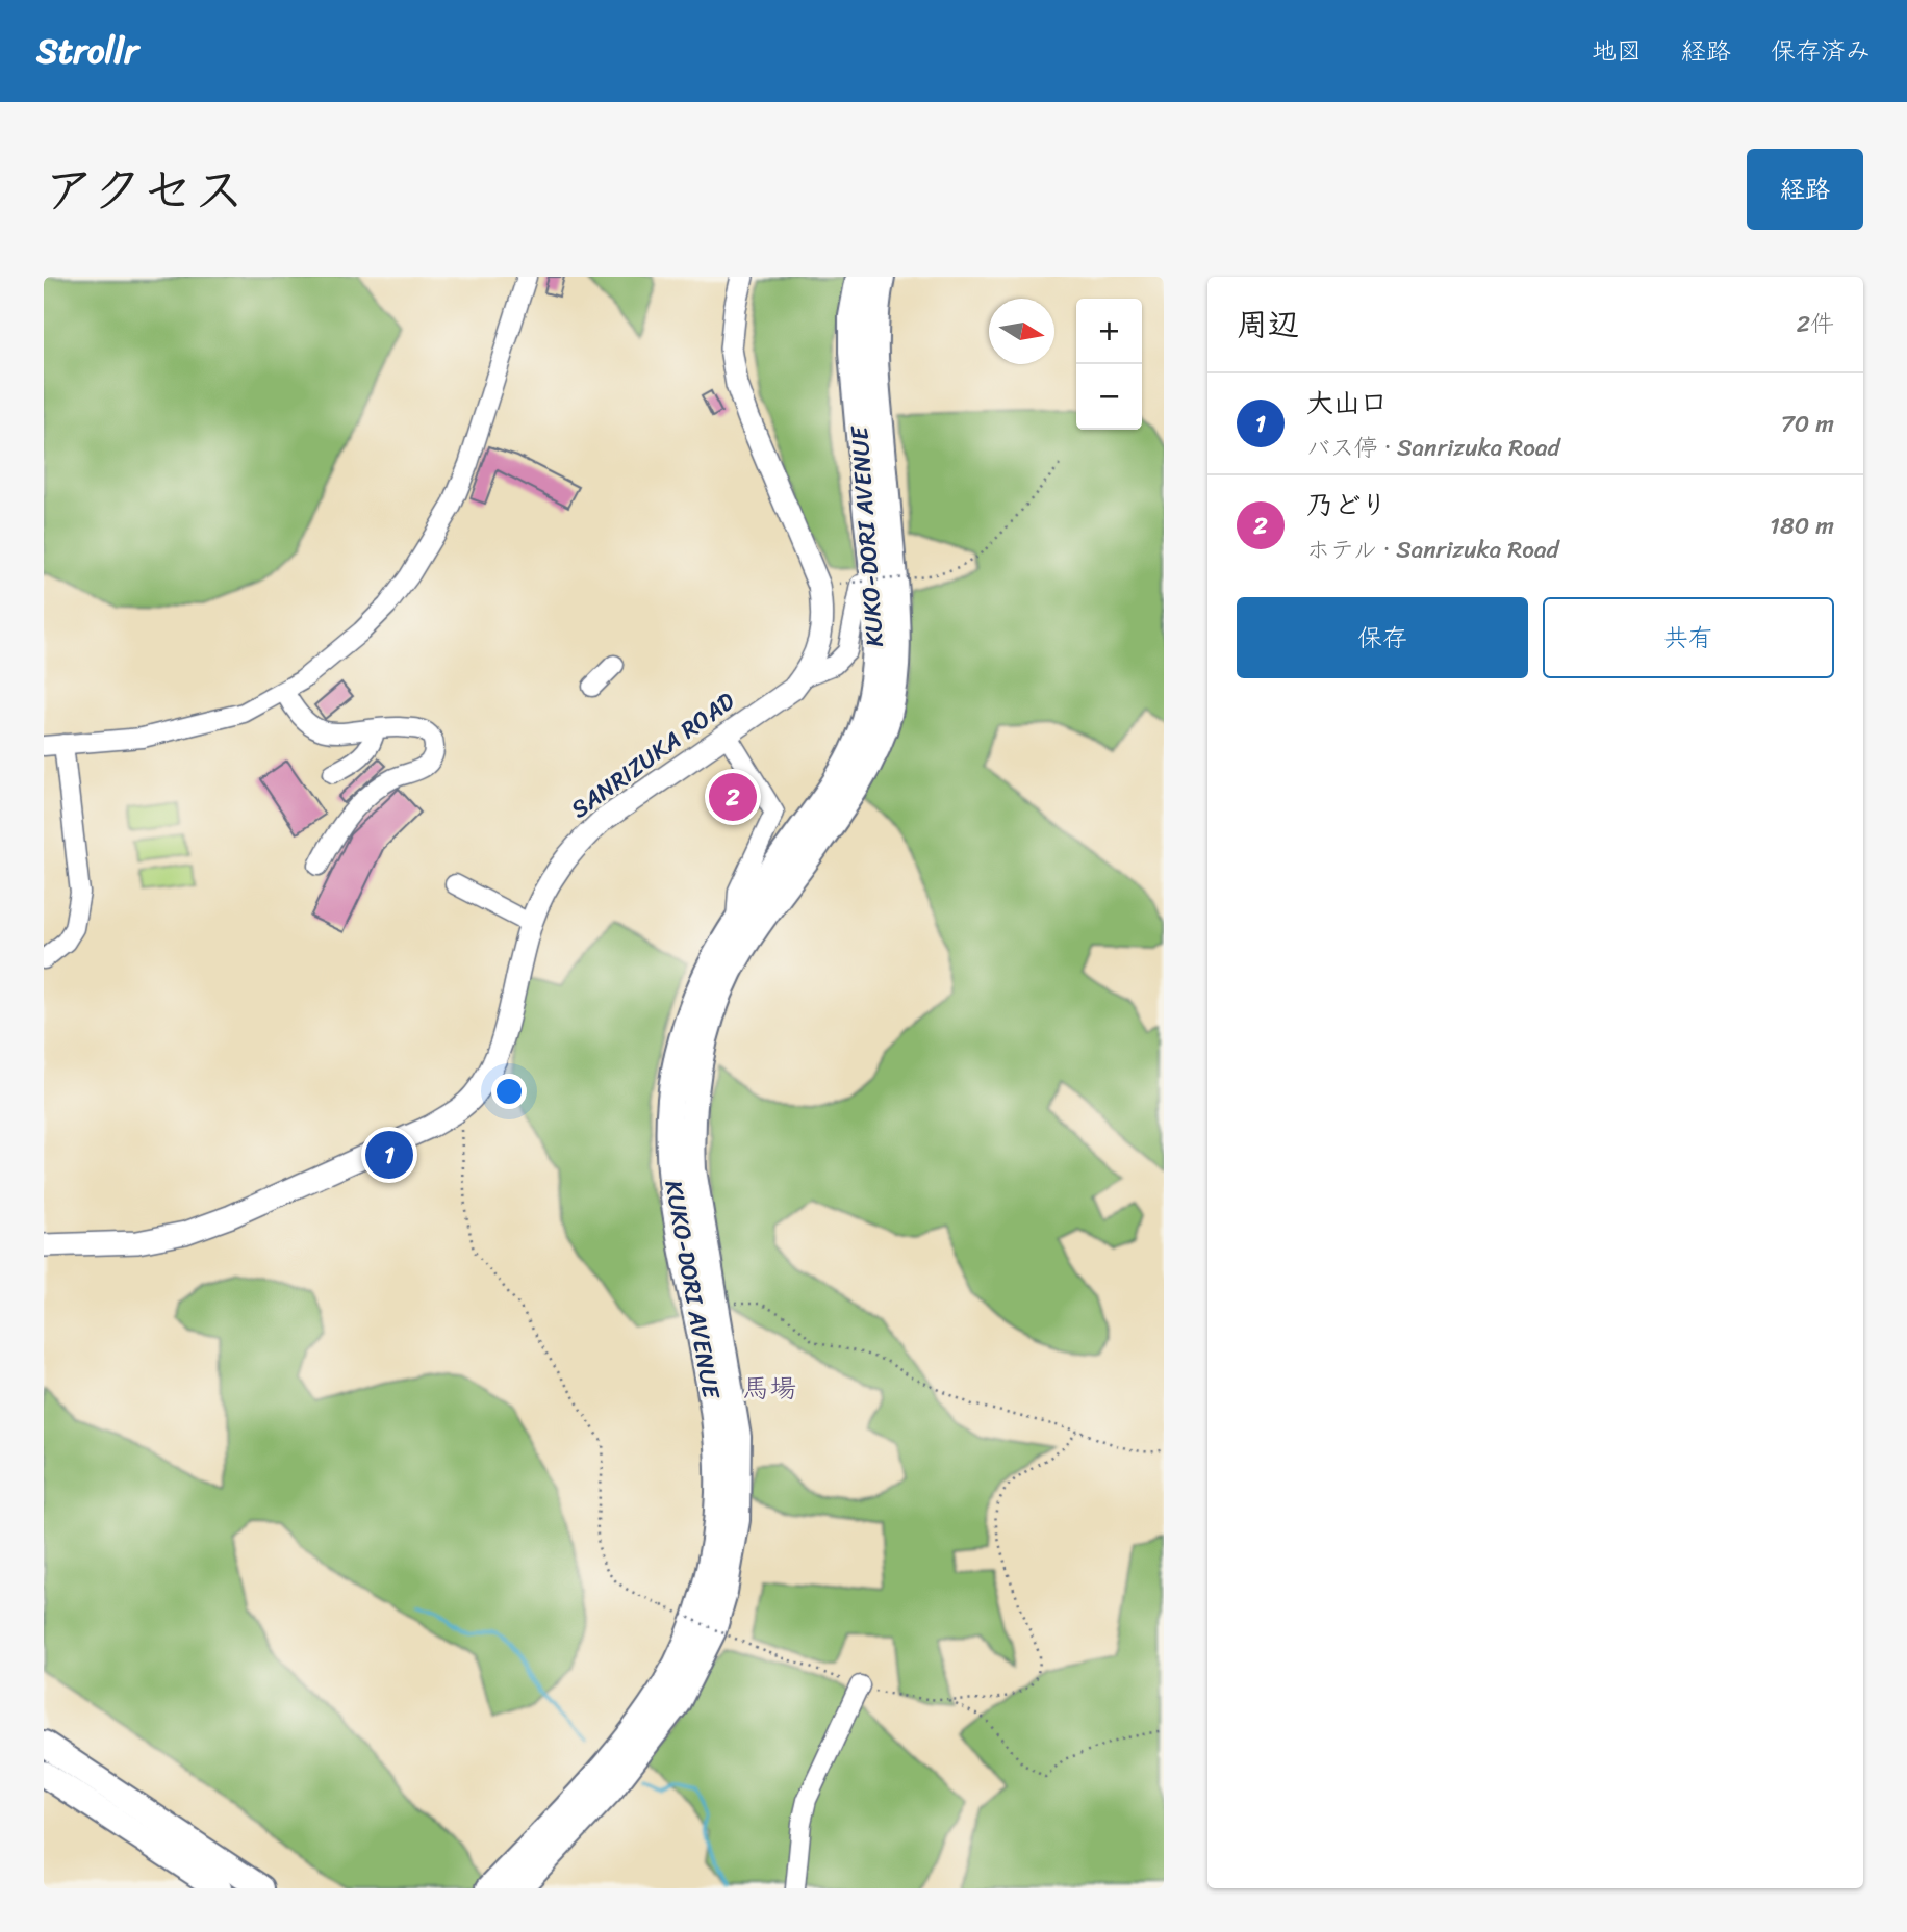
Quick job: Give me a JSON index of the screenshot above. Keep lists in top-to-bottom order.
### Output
{
  "streets": {
    "highway": ["KUKO-DORI AVENUE"],
    "main road": ["SANRIZUKA ROAD"]
  },
  "districts": ["馬場"],
  "north": "right",
  "page": {
    "header": "Strollr",
    "nav": ["地図", "経路", "保存済み"],
    "title": "アクセス",
    "buttons": [
      "経路",
      ["保存", "共有"]
    ],
    "heading": ["周辺", "2件"],
    "map_buttons": ["+", "−"],
    "list": [
      {
        "mark": "1",
        "name": "大山口",
        "note": "バス停 · Sanrizuka Road",
        "value": "70 m"
      },
      {
        "mark": "2",
        "name": "乃どり",
        "note": "ホテル · Sanrizuka Road",
        "value": "180 m"
      }
    ],
    "pins": ["2", "1"]
  }
}
